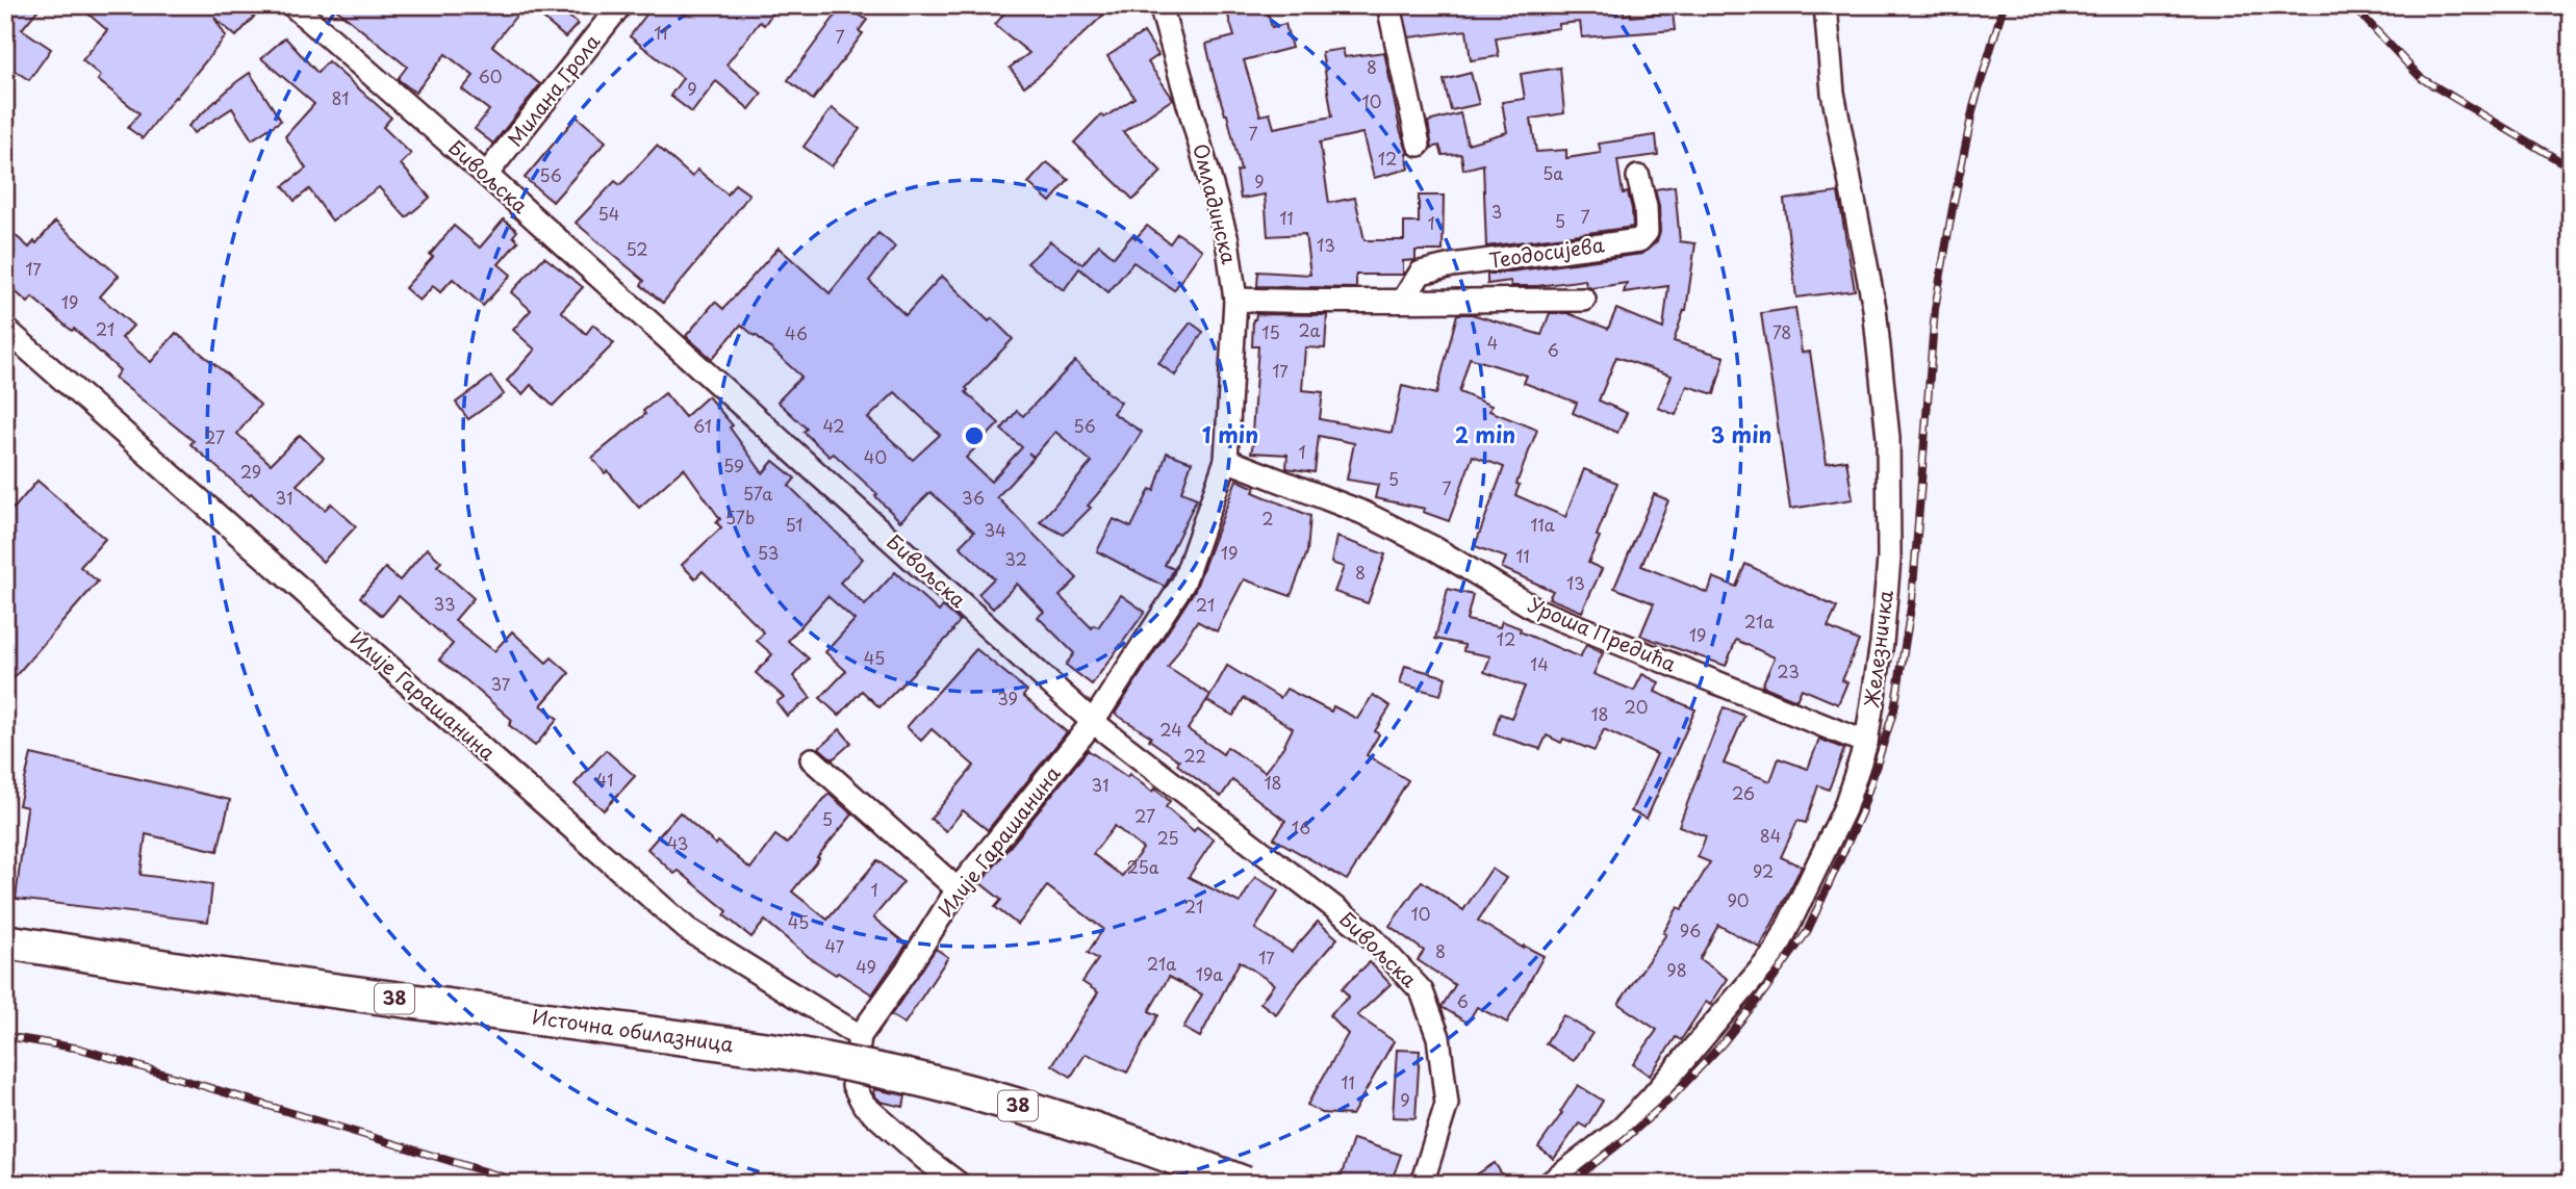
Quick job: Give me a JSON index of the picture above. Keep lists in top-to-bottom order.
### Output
{
  "streets": {
    "main road": ["38", "Источна обилазница"],
    "street": [
      "Милана Грола",
      "Бивољска",
      "Омладинска",
      "Теодосијева",
      "Уроша Предића",
      "Железничка",
      "Илије Гарашанина"
    ]
  },
  "crossings": [
    ["Милана Грола", "Бивољска"],
    ["Бивољска", "Омладинска"],
    ["Бивољска", "Илије Гарашанина"],
    ["Омладинска", "Теодосијева"],
    ["Омладинска", "Уроша Предића"],
    ["Омладинска", "Илије Гарашанина"],
    ["Уроша Предића", "Железничка"]
  ],
  "house_numbers": [
    "11",
    "7",
    "8",
    "60",
    "9",
    "81",
    "10",
    "7",
    "12",
    "5a",
    "56",
    "9",
    "3",
    "54",
    "7",
    "11",
    "5",
    "1",
    "13",
    "52",
    "17",
    "19",
    "21",
    "2a",
    "15",
    "78",
    "46",
    "4",
    "6",
    "17",
    "61",
    "42",
    "56",
    "27",
    "1",
    "40",
    "59",
    "29",
    "5",
    "7",
    "57a",
    "31",
    "36",
    "57b",
    "2",
    "51",
    "11a",
    "34",
    "53",
    "19",
    "11",
    "32",
    "8",
    "13",
    "33",
    "21",
    "21a",
    "19",
    "12",
    "45",
    "14",
    "23",
    "37",
    "39",
    "20",
    "18",
    "24",
    "22",
    "41",
    "18",
    "31",
    "26",
    "27",
    "5",
    "16",
    "84",
    "25",
    "43",
    "25a",
    "92",
    "1",
    "90",
    "21",
    "10",
    "45",
    "96",
    "47",
    "8",
    "17",
    "21a",
    "49",
    "98",
    "19a",
    "6",
    "11",
    "9"
  ],
  "rings": ["1 min", "2 min", "3 min"]
}
